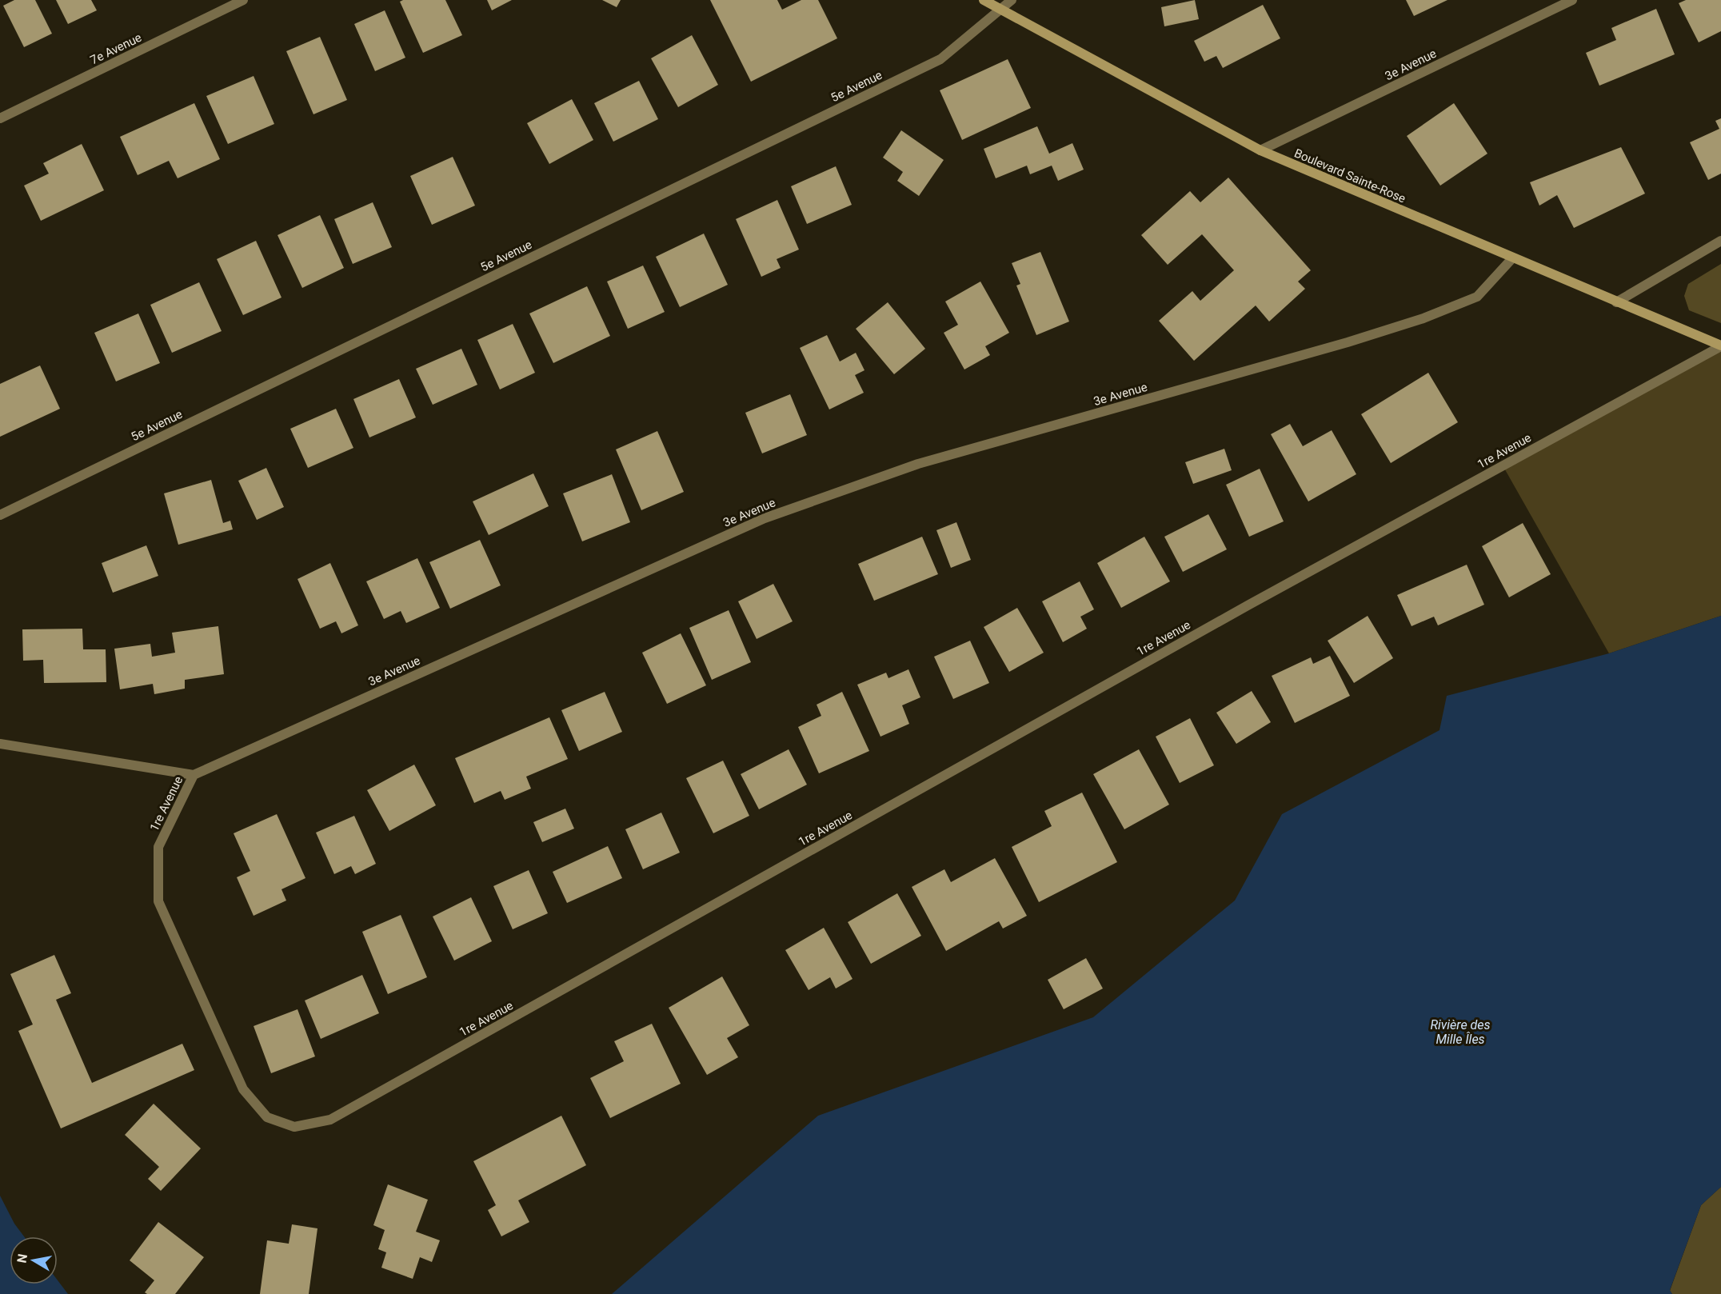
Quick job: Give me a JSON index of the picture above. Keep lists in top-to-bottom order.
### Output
{
  "streets": {
    "street": [
      "7e Avenue",
      "3e Avenue",
      "5e Avenue",
      "Boulevard Sainte-Rose",
      "1re Avenue"
    ]
  },
  "crossings": [
    ["3e Avenue", "Boulevard Sainte-Rose"],
    ["3e Avenue", "1re Avenue"],
    ["5e Avenue", "Boulevard Sainte-Rose"],
    ["Boulevard Sainte-Rose", "1re Avenue"]
  ],
  "water": ["Rivière des Mille Îles"],
  "north": "left"
}
